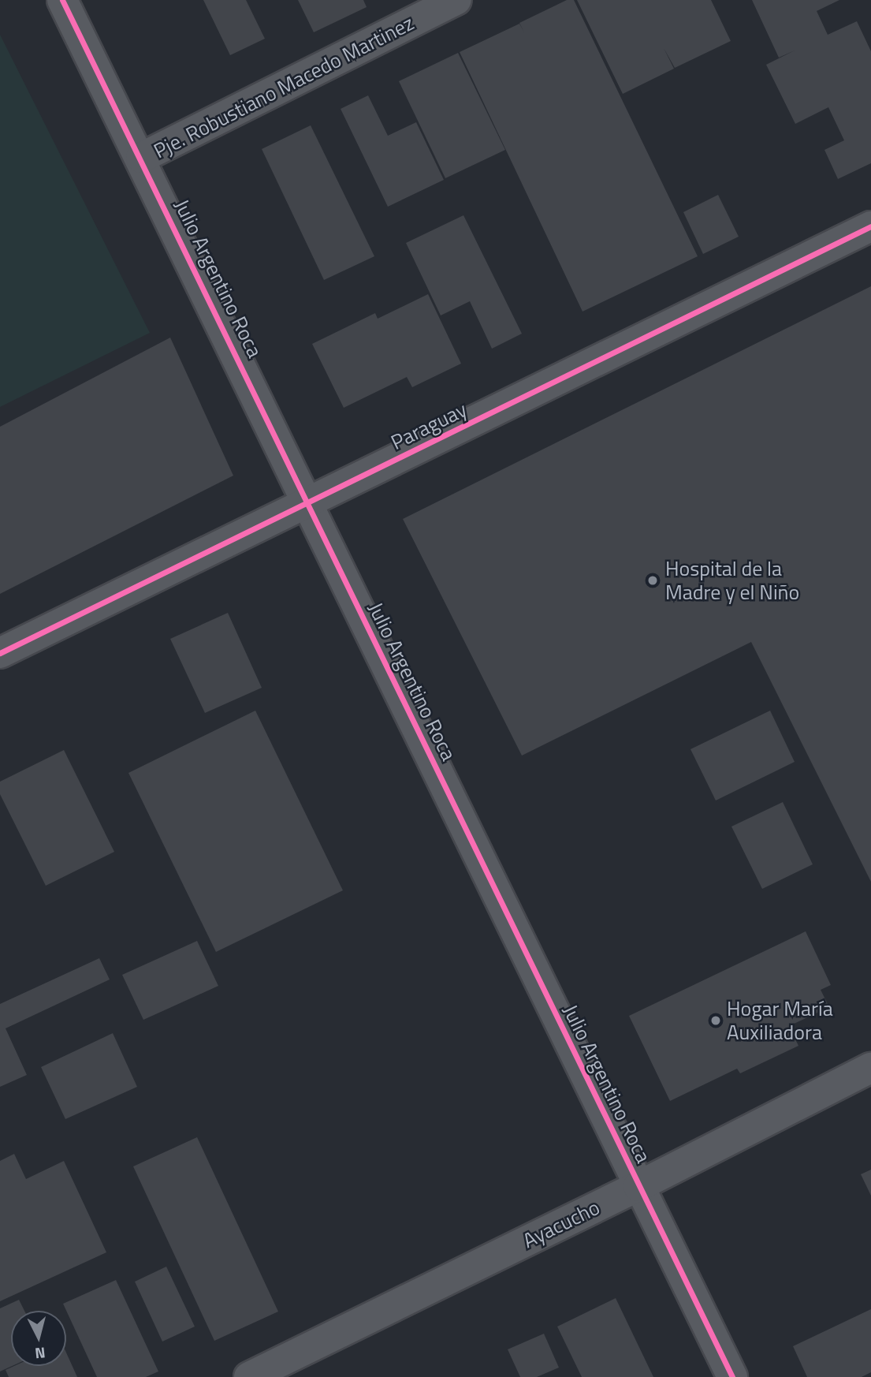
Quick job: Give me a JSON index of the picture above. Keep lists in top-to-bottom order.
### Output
{
  "streets": {
    "street": [
      "Pje. Robustiano Macedo Martinez",
      "Julio Argentino Roca",
      "Paraguay",
      "Ayacucho"
    ]
  },
  "crossings": [
    ["Pje. Robustiano Macedo Martinez", "Julio Argentino Roca"],
    ["Julio Argentino Roca", "Paraguay"],
    ["Julio Argentino Roca", "Ayacucho"]
  ],
  "places": ["Hospital de la Madre y el Niño", "Hogar María Auxiliadora"],
  "north": "bottom"
}
